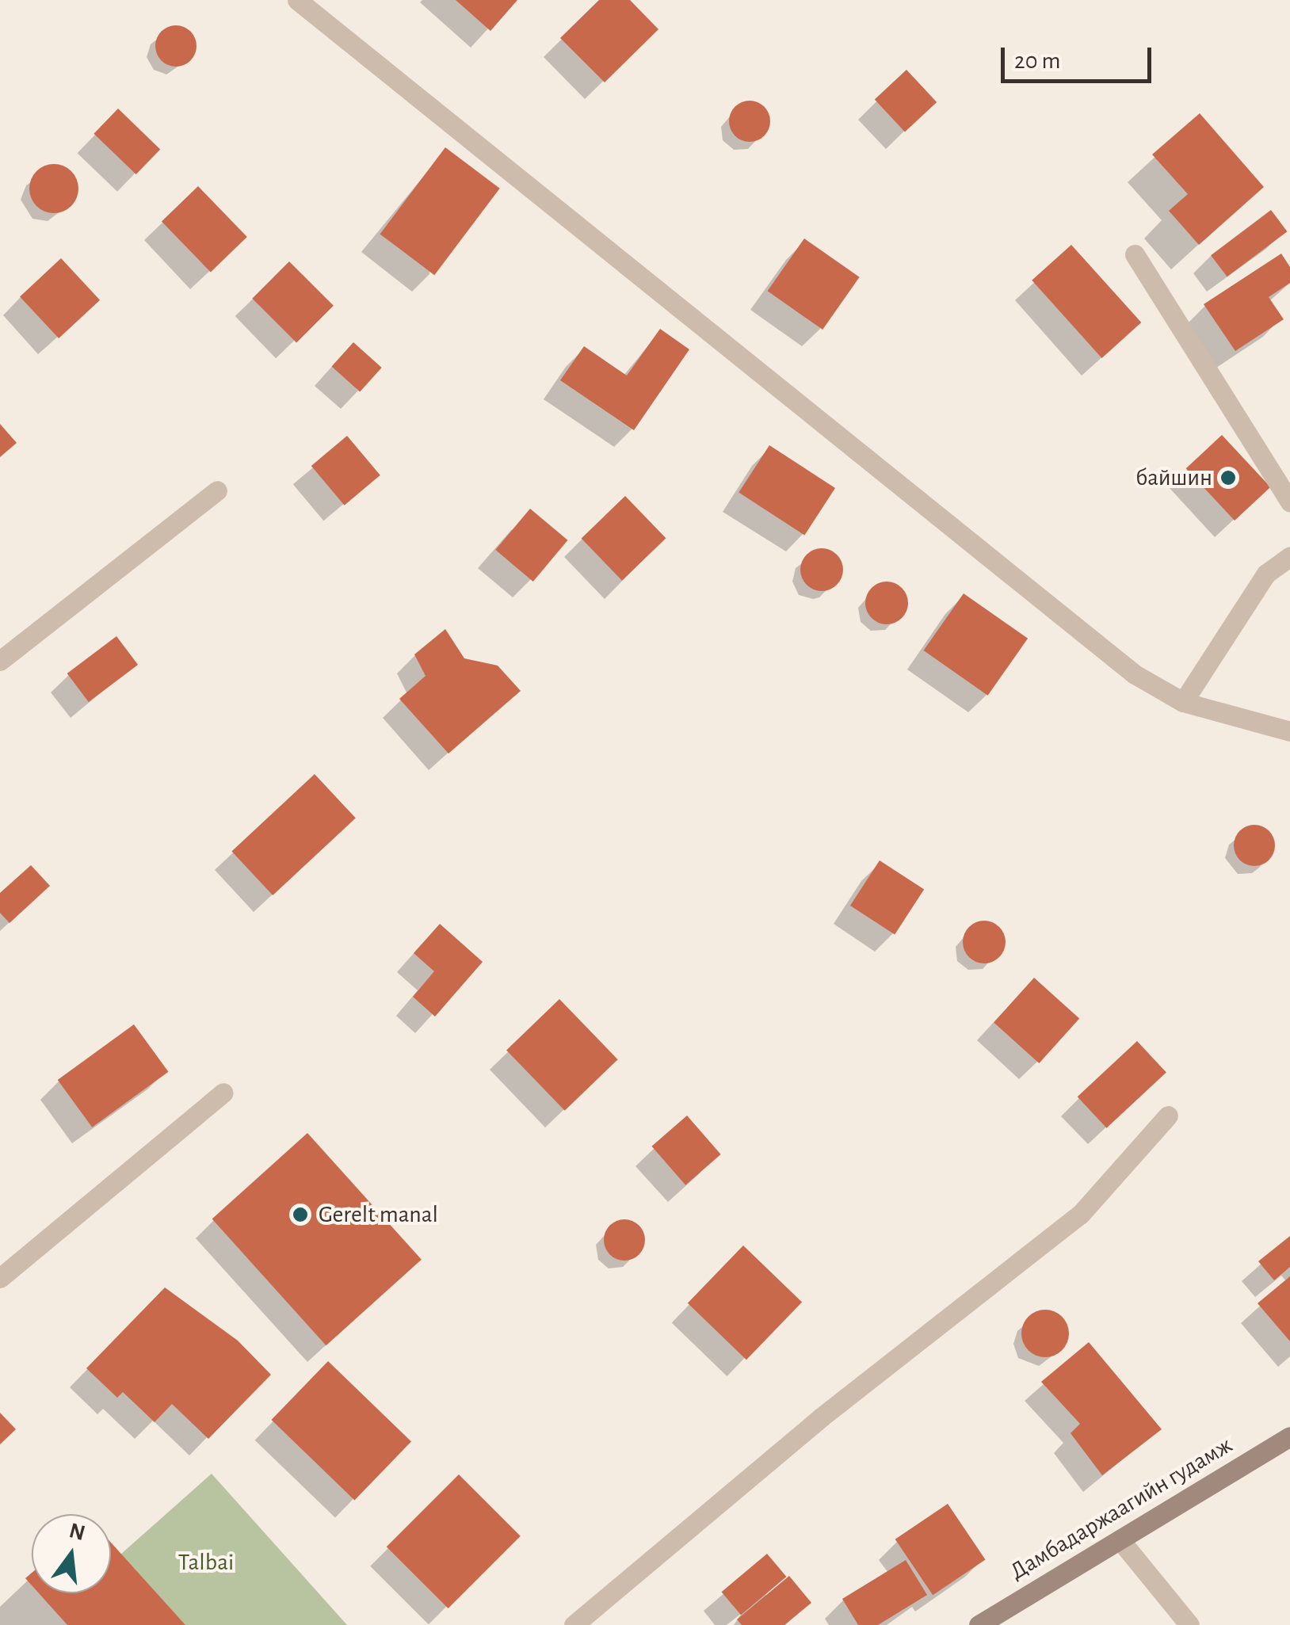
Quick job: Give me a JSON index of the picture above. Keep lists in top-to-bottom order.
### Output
{
  "streets": {
    "main road": ["Дамбадаржаагийн гудамж"]
  },
  "parks": ["Talbai"],
  "places": ["байшин", "Gerelt manal"],
  "scale_bar": "20 m",
  "north": "top"
}
